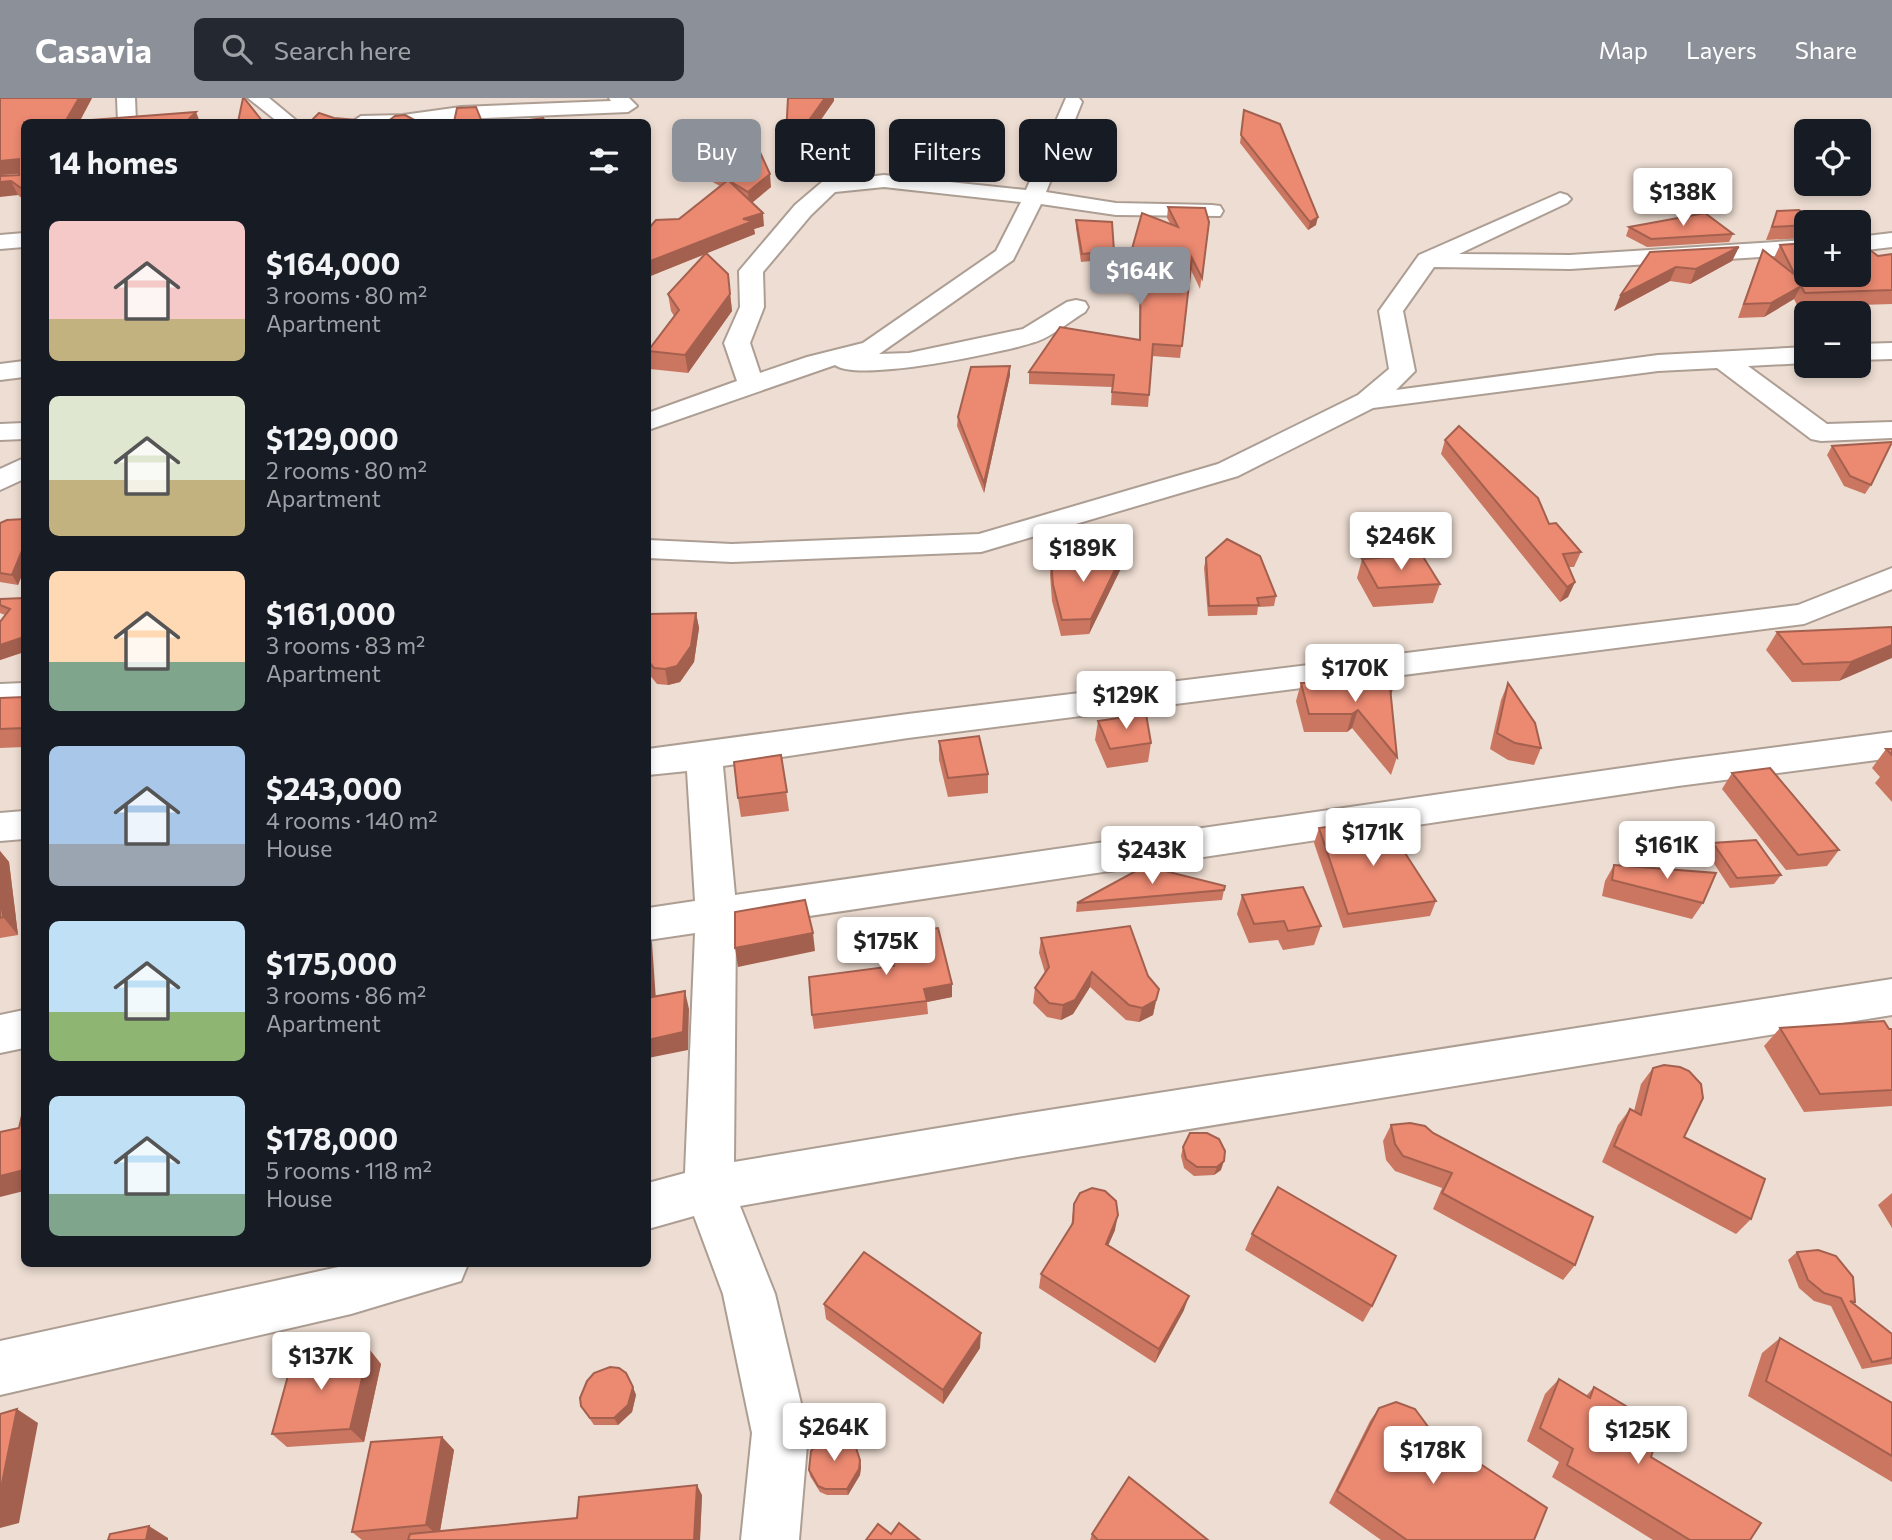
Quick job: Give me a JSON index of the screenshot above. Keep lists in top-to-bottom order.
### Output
{
  "page": {
    "header": "Casavia",
    "search": "Search here",
    "nav": ["Map", "Layers", "Share"],
    "map_buttons": ["+", "−"],
    "chip": [
      "Buy",
      "Rent",
      "Filters",
      "New"
    ],
    "heading": "14 homes",
    "price": [
      "$138K",
      "$164K",
      "$246K",
      "$189K",
      "$170K",
      "$129K",
      "$171K",
      "$161K",
      "$243K",
      "$175K",
      "$137K",
      "$264K",
      "$125K",
      "$178K"
    ],
    "list": [
      {
        "name": "$164,000",
        "note": "3 rooms · 80 m² · Apartment"
      },
      {
        "name": "$129,000",
        "note": "2 rooms · 80 m² · Apartment"
      },
      {
        "name": "$161,000",
        "note": "3 rooms · 83 m² · Apartment"
      },
      {
        "name": "$243,000",
        "note": "4 rooms · 140 m² · House"
      },
      {
        "name": "$175,000",
        "note": "3 rooms · 86 m² · Apartment"
      },
      {
        "name": "$178,000",
        "note": "5 rooms · 118 m² · House"
      }
    ]
  }
}
